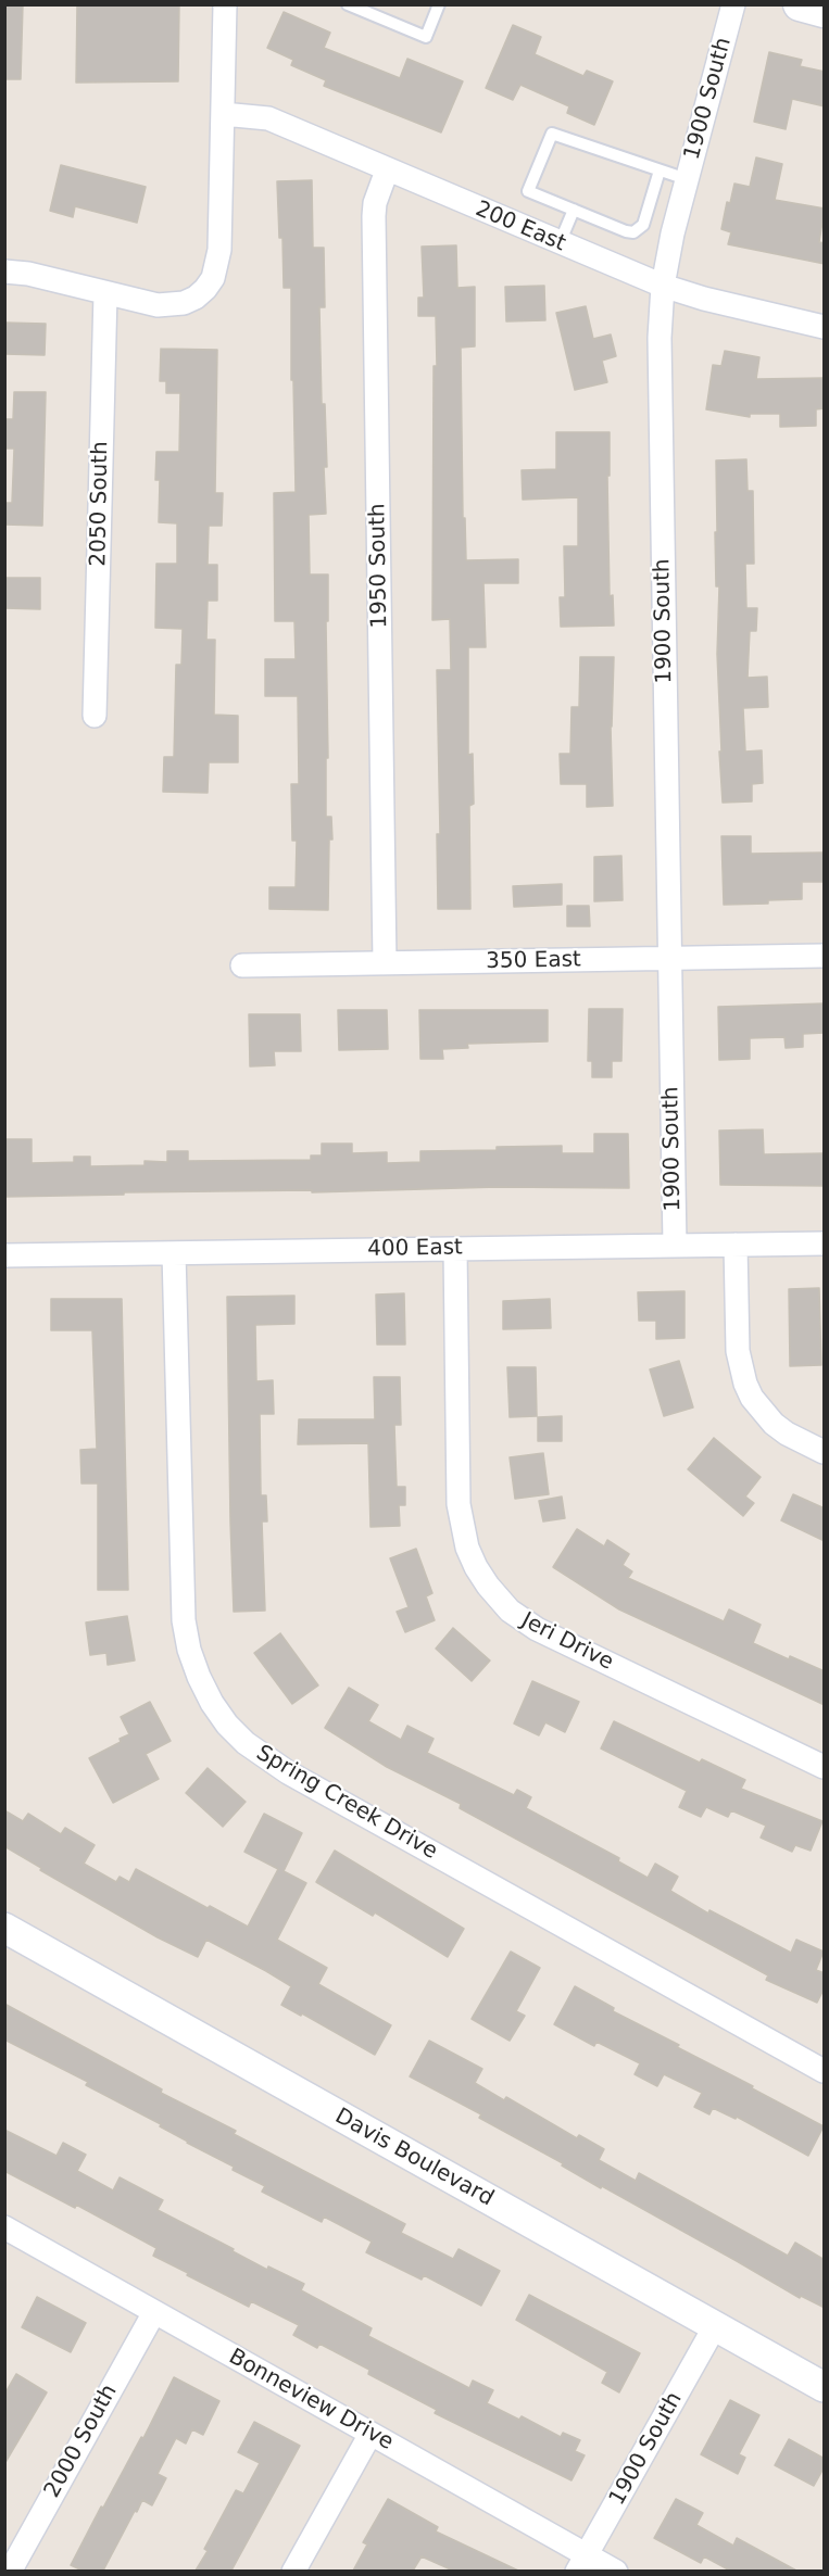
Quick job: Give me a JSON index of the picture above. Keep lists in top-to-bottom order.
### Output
{
  "streets": {
    "street": [
      "1900 South",
      "200 East",
      "2050 South",
      "1950 South",
      "350 East",
      "400 East",
      "Jeri Drive",
      "Spring Creek Drive",
      "Davis Boulevard",
      "Bonneview Drive",
      "2000 South"
    ]
  },
  "crossings": [
    ["1900 South", "200 East"],
    ["1900 South", "350 East"],
    ["1900 South", "400 East"],
    ["1900 South", "Davis Boulevard"],
    ["1900 South", "Bonneview Drive"],
    ["200 East", "1950 South"],
    ["1950 South", "350 East"],
    ["400 East", "Jeri Drive"],
    ["400 East", "Spring Creek Drive"],
    ["Bonneview Drive", "2000 South"]
  ]
}
